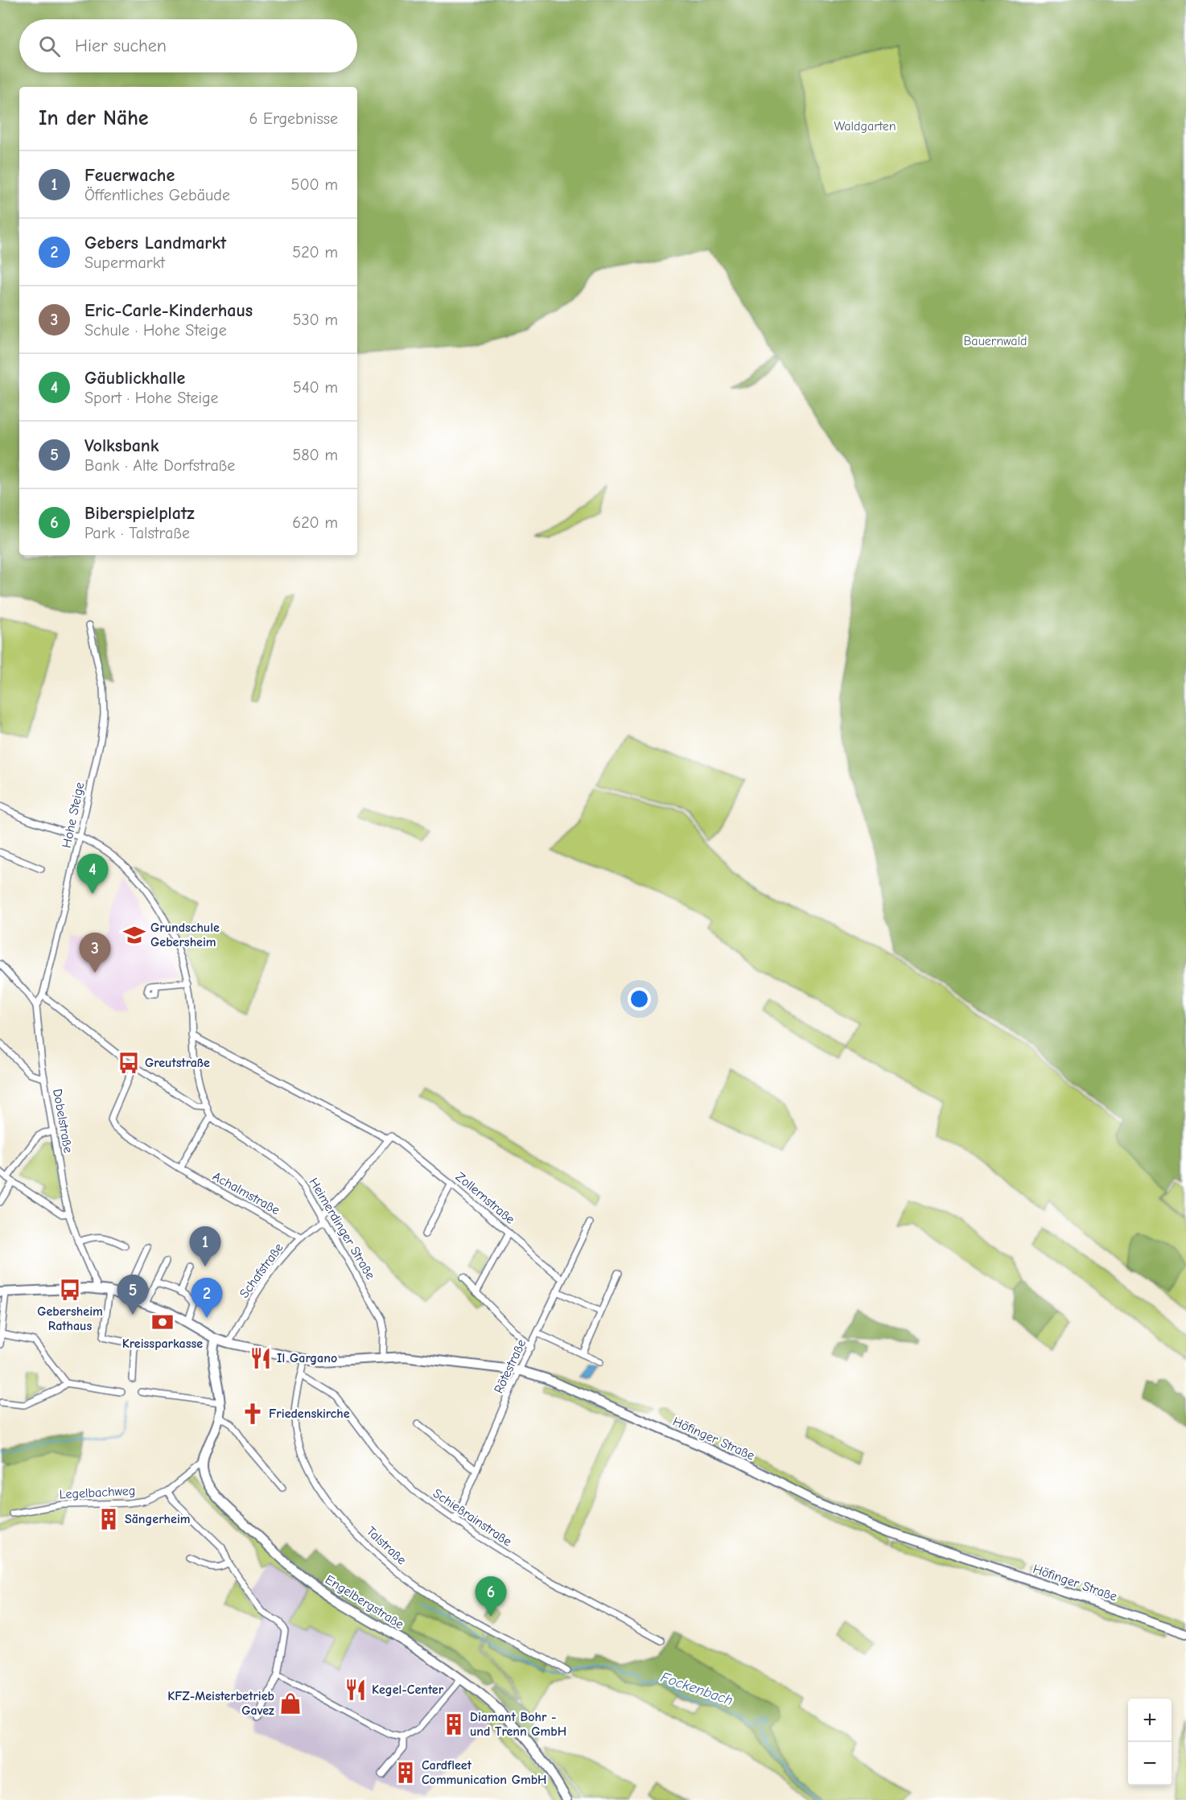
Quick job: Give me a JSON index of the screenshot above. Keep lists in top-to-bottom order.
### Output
{
  "streets": {
    "street": [
      "Hohe Steige",
      "Dobelstraße",
      "Achalmstraße",
      "Zollernstraße",
      "Heimerdinger Straße",
      "Schafstraße",
      "Rötestraße",
      "Höfinger Straße",
      "Legelbachweg",
      "Schießrainstraße",
      "Talstraße",
      "Engelbergstraße"
    ]
  },
  "crossings": [
    ["Hohe Steige", "Dobelstraße"],
    ["Dobelstraße", "Höfinger Straße"],
    ["Achalmstraße", "Schafstraße"],
    ["Zollernstraße", "Schafstraße"],
    ["Zollernstraße", "Rötestraße"],
    ["Heimerdinger Straße", "Schafstraße"],
    ["Heimerdinger Straße", "Höfinger Straße"],
    ["Schafstraße", "Höfinger Straße"],
    ["Rötestraße", "Höfinger Straße"],
    ["Rötestraße", "Schießrainstraße"],
    ["Höfinger Straße", "Talstraße"],
    ["Legelbachweg", "Engelbergstraße"],
    ["Schießrainstraße", "Talstraße"]
  ],
  "water": ["Fockenbach"],
  "parks": ["Waldgarten", "Bauernwald"],
  "places": {
    "school or university": ["Grundschule Gebersheim"],
    "bus stop": ["Greutstraße", "Gebersheim Rathaus"],
    "bank": ["Kreissparkasse"],
    "restaurant": ["Il Gargano", "Kegel-Center"],
    "church": ["Friedenskirche"],
    "building": ["Sängerheim", "Diamant Bohr - und Trenn GmbH", "Cardfleet Communication GmbH"],
    "shop": ["KFZ-Meisterbetrieb Gavez"]
  },
  "page": {
    "search": "Hier suchen",
    "heading": ["In der Nähe", "6 Ergebnisse"],
    "list": [
      {
        "mark": "1",
        "name": "Feuerwache",
        "note": "Öffentliches Gebäude",
        "value": "500 m"
      },
      {
        "mark": "2",
        "name": "Gebers Landmarkt",
        "note": "Supermarkt",
        "value": "520 m"
      },
      {
        "mark": "3",
        "name": "Eric-Carle-Kinderhaus",
        "note": "Schule · Hohe Steige",
        "value": "530 m"
      },
      {
        "mark": "4",
        "name": "Gäublickhalle",
        "note": "Sport · Hohe Steige",
        "value": "540 m"
      },
      {
        "mark": "5",
        "name": "Volksbank",
        "note": "Bank · Alte Dorfstraße",
        "value": "580 m"
      },
      {
        "mark": "6",
        "name": "Biberspielplatz",
        "note": "Park · Talstraße",
        "value": "620 m"
      }
    ],
    "pins": [
      "4",
      "3",
      "1",
      "5",
      "2",
      "6"
    ],
    "map_buttons": ["+", "−"]
  }
}
